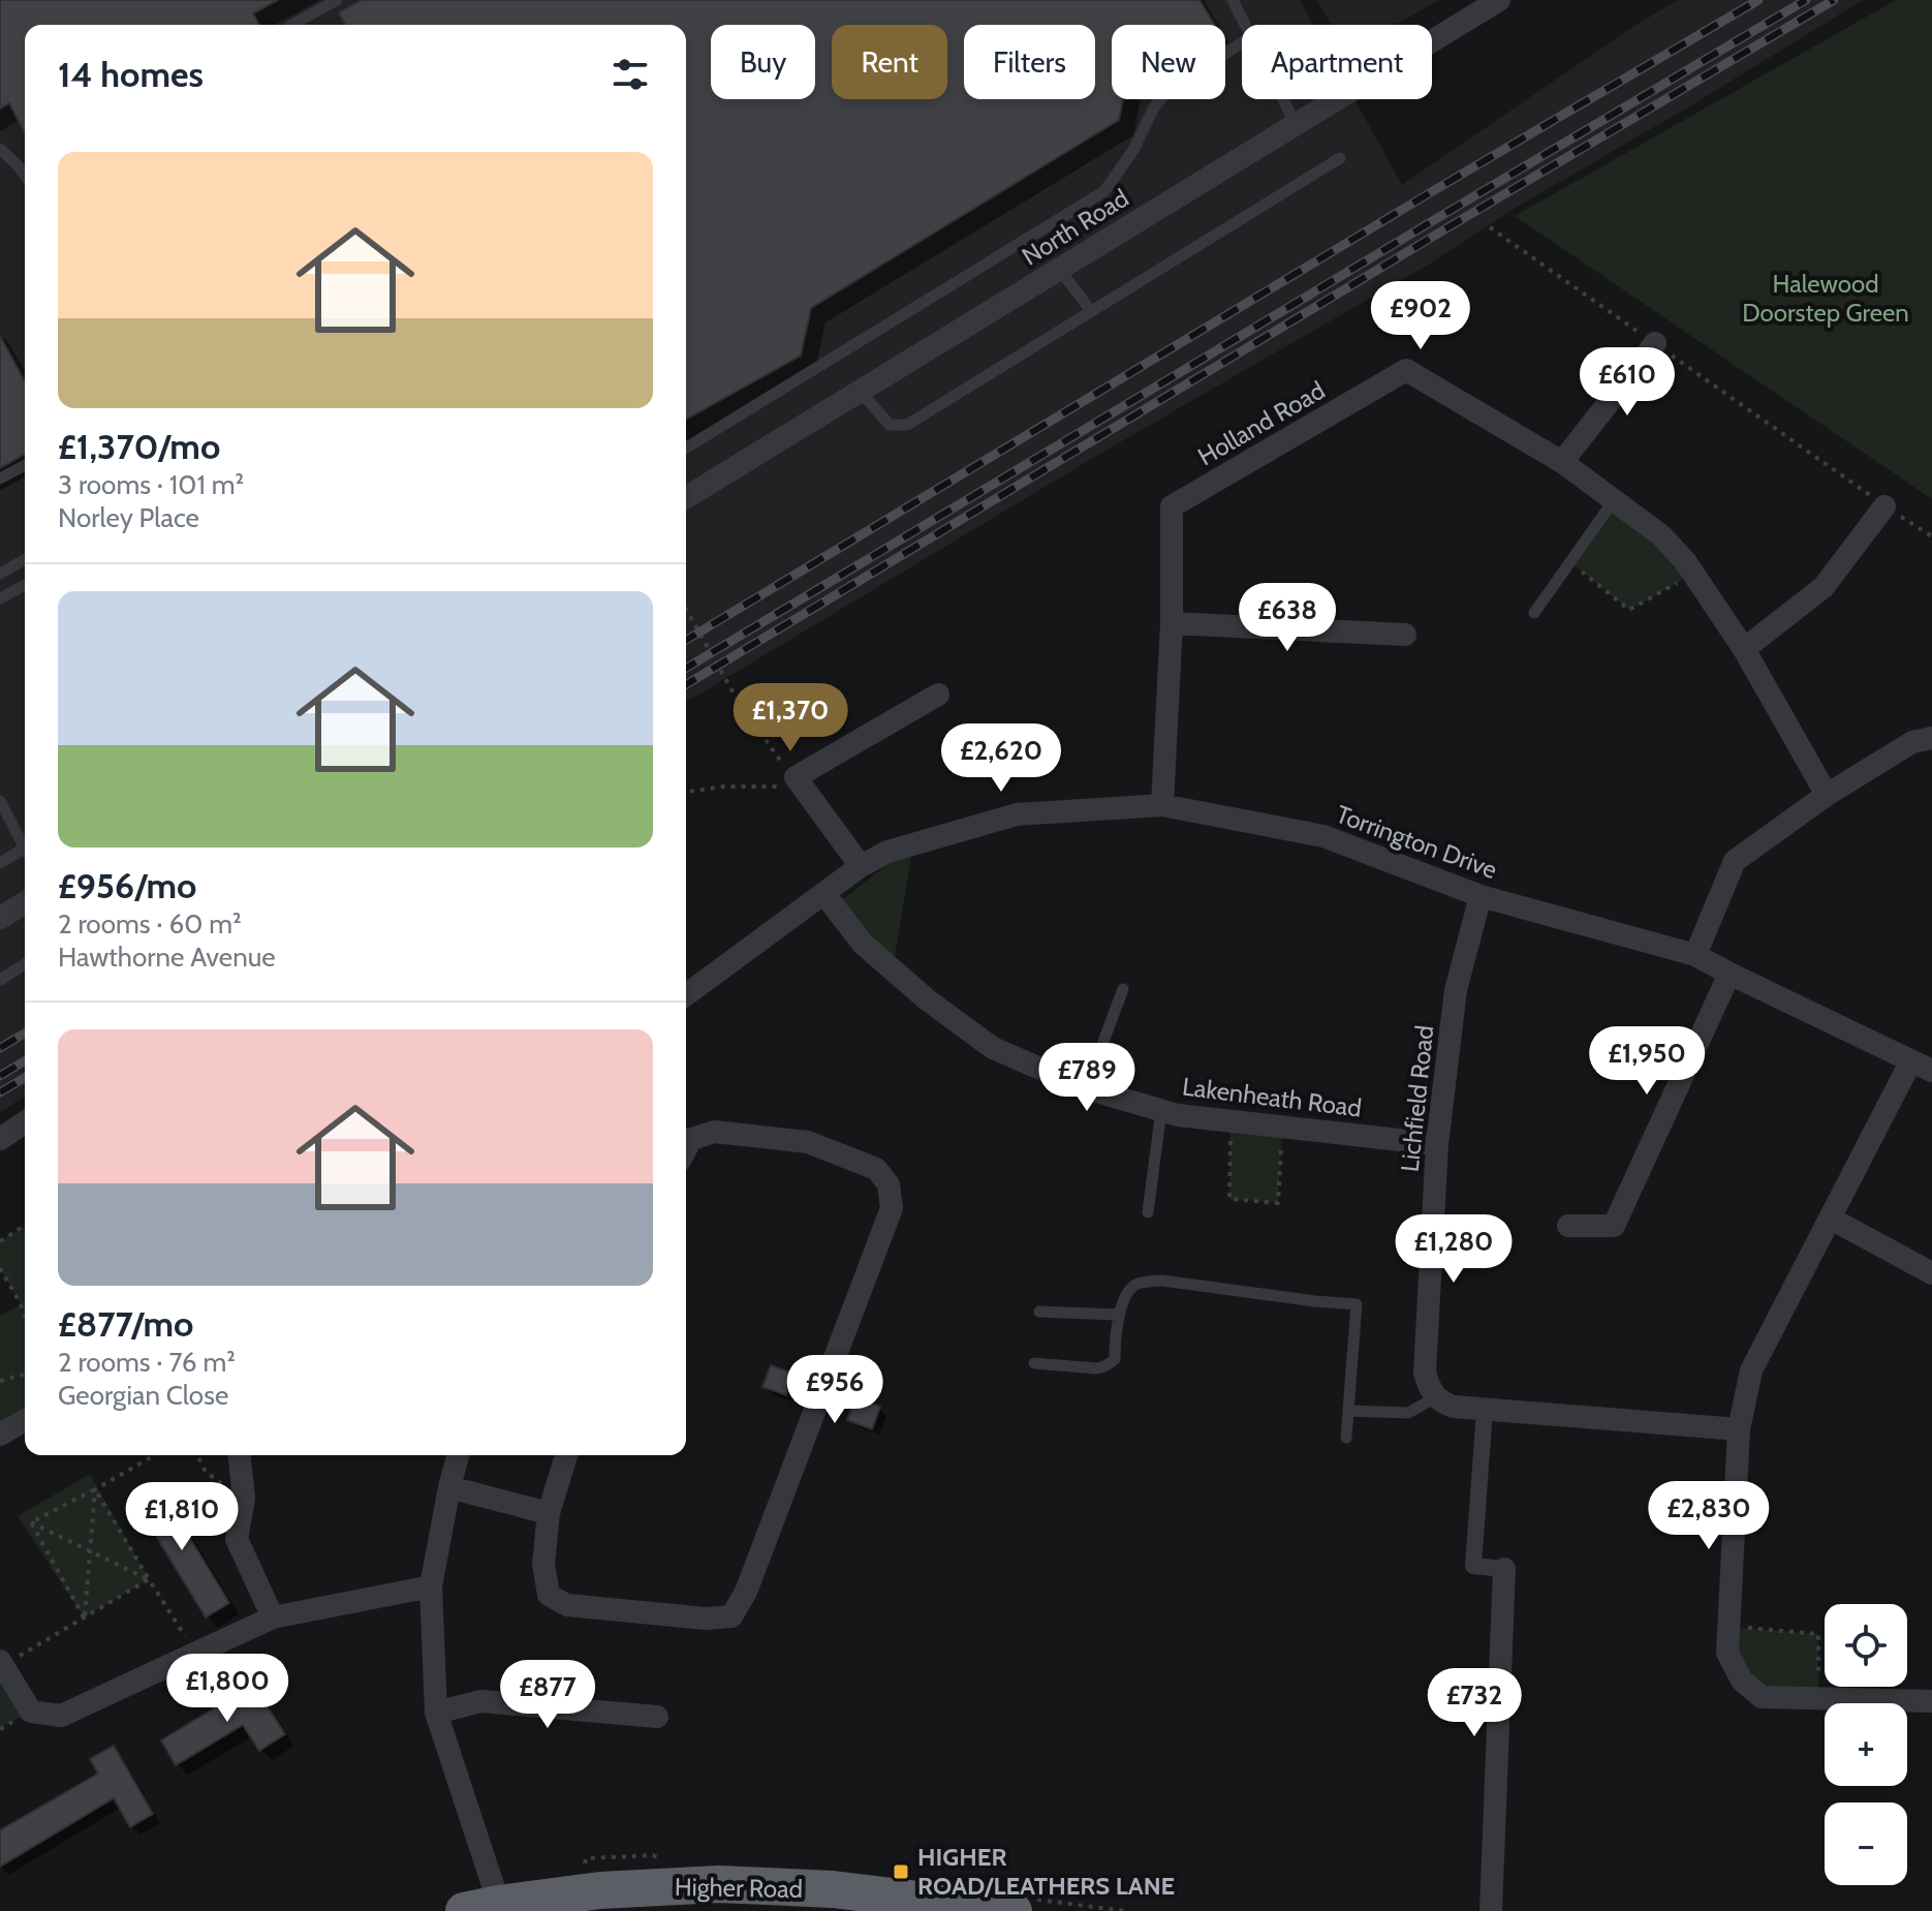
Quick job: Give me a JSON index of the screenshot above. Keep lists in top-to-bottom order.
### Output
{
  "streets": {
    "highway": ["Higher Road"],
    "street": [
      "North Road",
      "Holland Road",
      "Torrington Drive",
      "Lakenheath Road",
      "Lichfield Road"
    ]
  },
  "crossings": [
    ["Holland Road", "Torrington Drive"],
    ["Torrington Drive", "Lakenheath Road"],
    ["Torrington Drive", "Lichfield Road"],
    ["Lakenheath Road", "Lichfield Road"]
  ],
  "parks": ["Halewood Doorstep Green"],
  "places": {
    "transit": ["HIGHER ROAD/LEATHERS LANE"]
  },
  "page": {
    "chip": [
      "Buy",
      "Rent",
      "Filters",
      "New",
      "Apartment"
    ],
    "heading": "14 homes",
    "list": [
      {
        "name": "£1,370/mo",
        "note": "3 rooms · 101 m² · Norley Place"
      },
      {
        "name": "£956/mo",
        "note": "2 rooms · 60 m² · Hawthorne Avenue"
      },
      {
        "name": "£877/mo",
        "note": "2 rooms · 76 m² · Georgian Close"
      }
    ],
    "price": [
      "£902",
      "£610",
      "£638",
      "£1,370",
      "£2,620",
      "£1,950",
      "£789",
      "£1,280",
      "£956",
      "£2,830",
      "£1,810",
      "£1,800",
      "£877",
      "£732"
    ],
    "map_buttons": ["+", "−"]
  }
}
